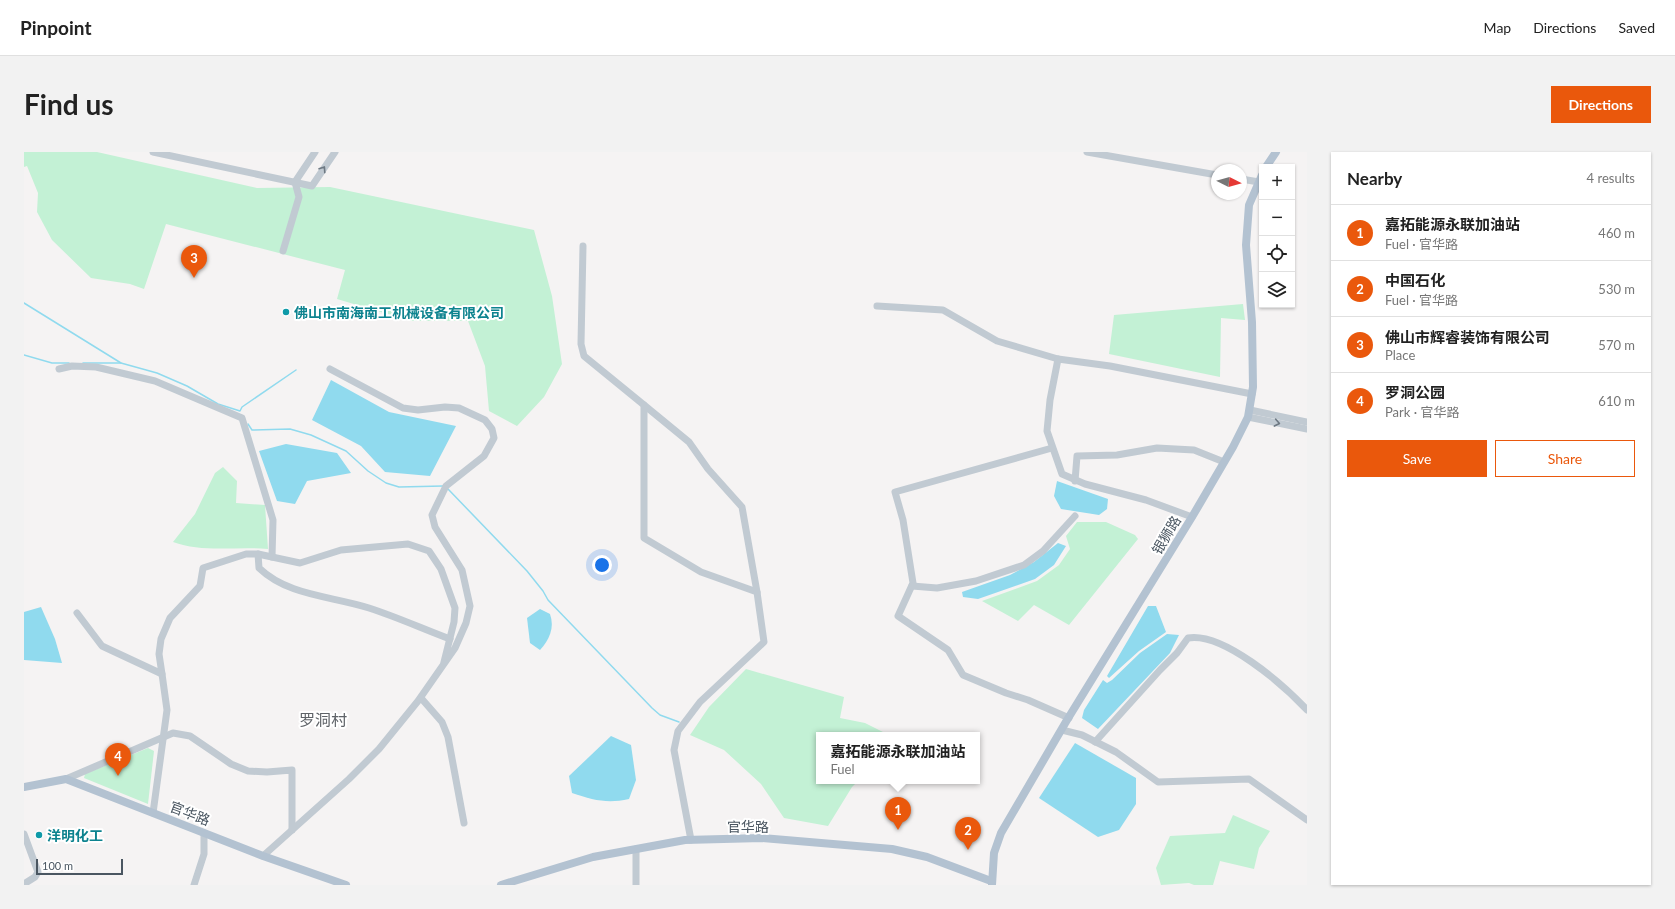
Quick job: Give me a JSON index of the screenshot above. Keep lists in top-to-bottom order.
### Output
{
  "streets": {
    "main road": ["银狮路", "官华路"]
  },
  "crossings": [
    ["银狮路", "官华路"]
  ],
  "districts": ["罗洞村"],
  "places": ["佛山市南海南工机械设备有限公司", "洋明化工"],
  "scale_bar": "100 m",
  "north": "right",
  "page": {
    "header": "Pinpoint",
    "nav": ["Map", "Directions", "Saved"],
    "buttons": [
      "Directions",
      ["Save", "Share"]
    ],
    "title": "Find us",
    "heading": ["Nearby", "4 results"],
    "map_buttons": ["+", "−"],
    "list": [
      {
        "mark": "1",
        "name": "嘉拓能源永联加油站",
        "note": "Fuel · 官华路",
        "value": "460 m"
      },
      {
        "mark": "2",
        "name": "中国石化",
        "note": "Fuel · 官华路",
        "value": "530 m"
      },
      {
        "mark": "3",
        "name": "佛山市辉睿装饰有限公司",
        "note": "Place",
        "value": "570 m"
      },
      {
        "mark": "4",
        "name": "罗洞公园",
        "note": "Park · 官华路",
        "value": "610 m"
      }
    ],
    "pins": [
      "3",
      "4",
      "1",
      "2"
    ],
    "popup": ["嘉拓能源永联加油站", "Fuel"],
    "scale": "100 m"
  }
}
